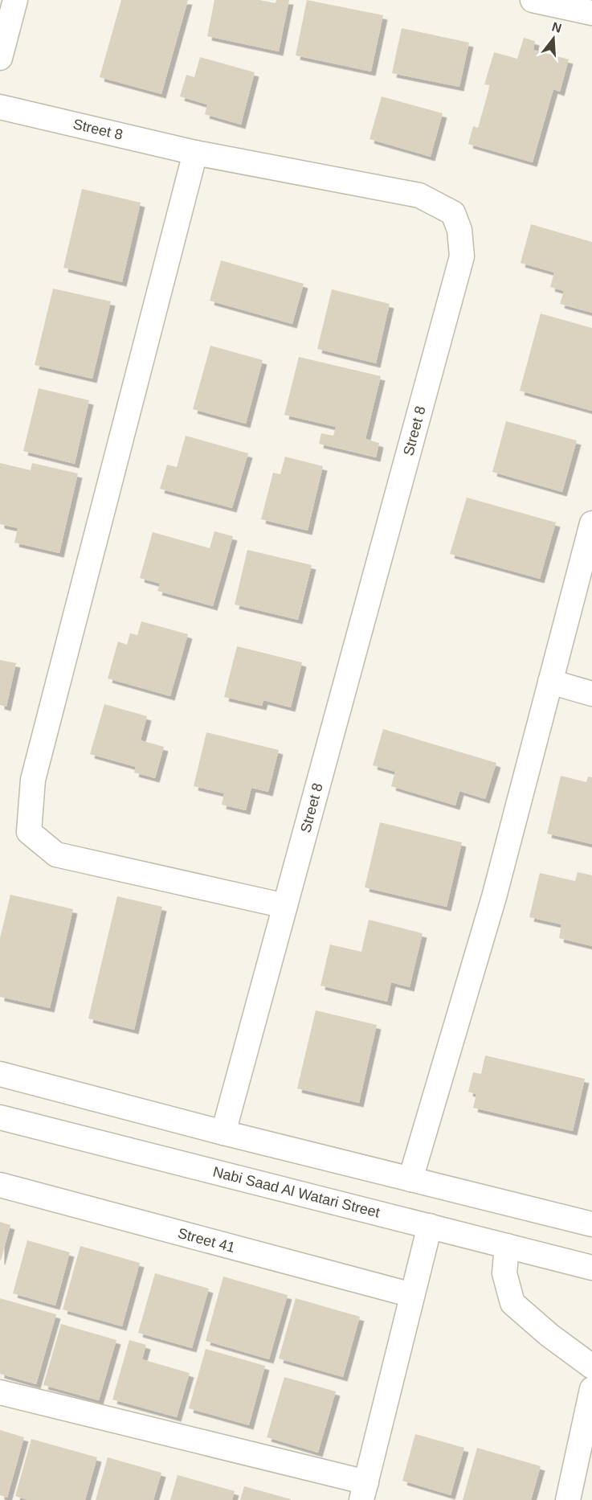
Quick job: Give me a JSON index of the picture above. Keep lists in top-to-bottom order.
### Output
{
  "streets": {
    "street": ["Street 8", "Nabi Saad Al Watari Street", "Street 41"]
  },
  "north": "top"
}
